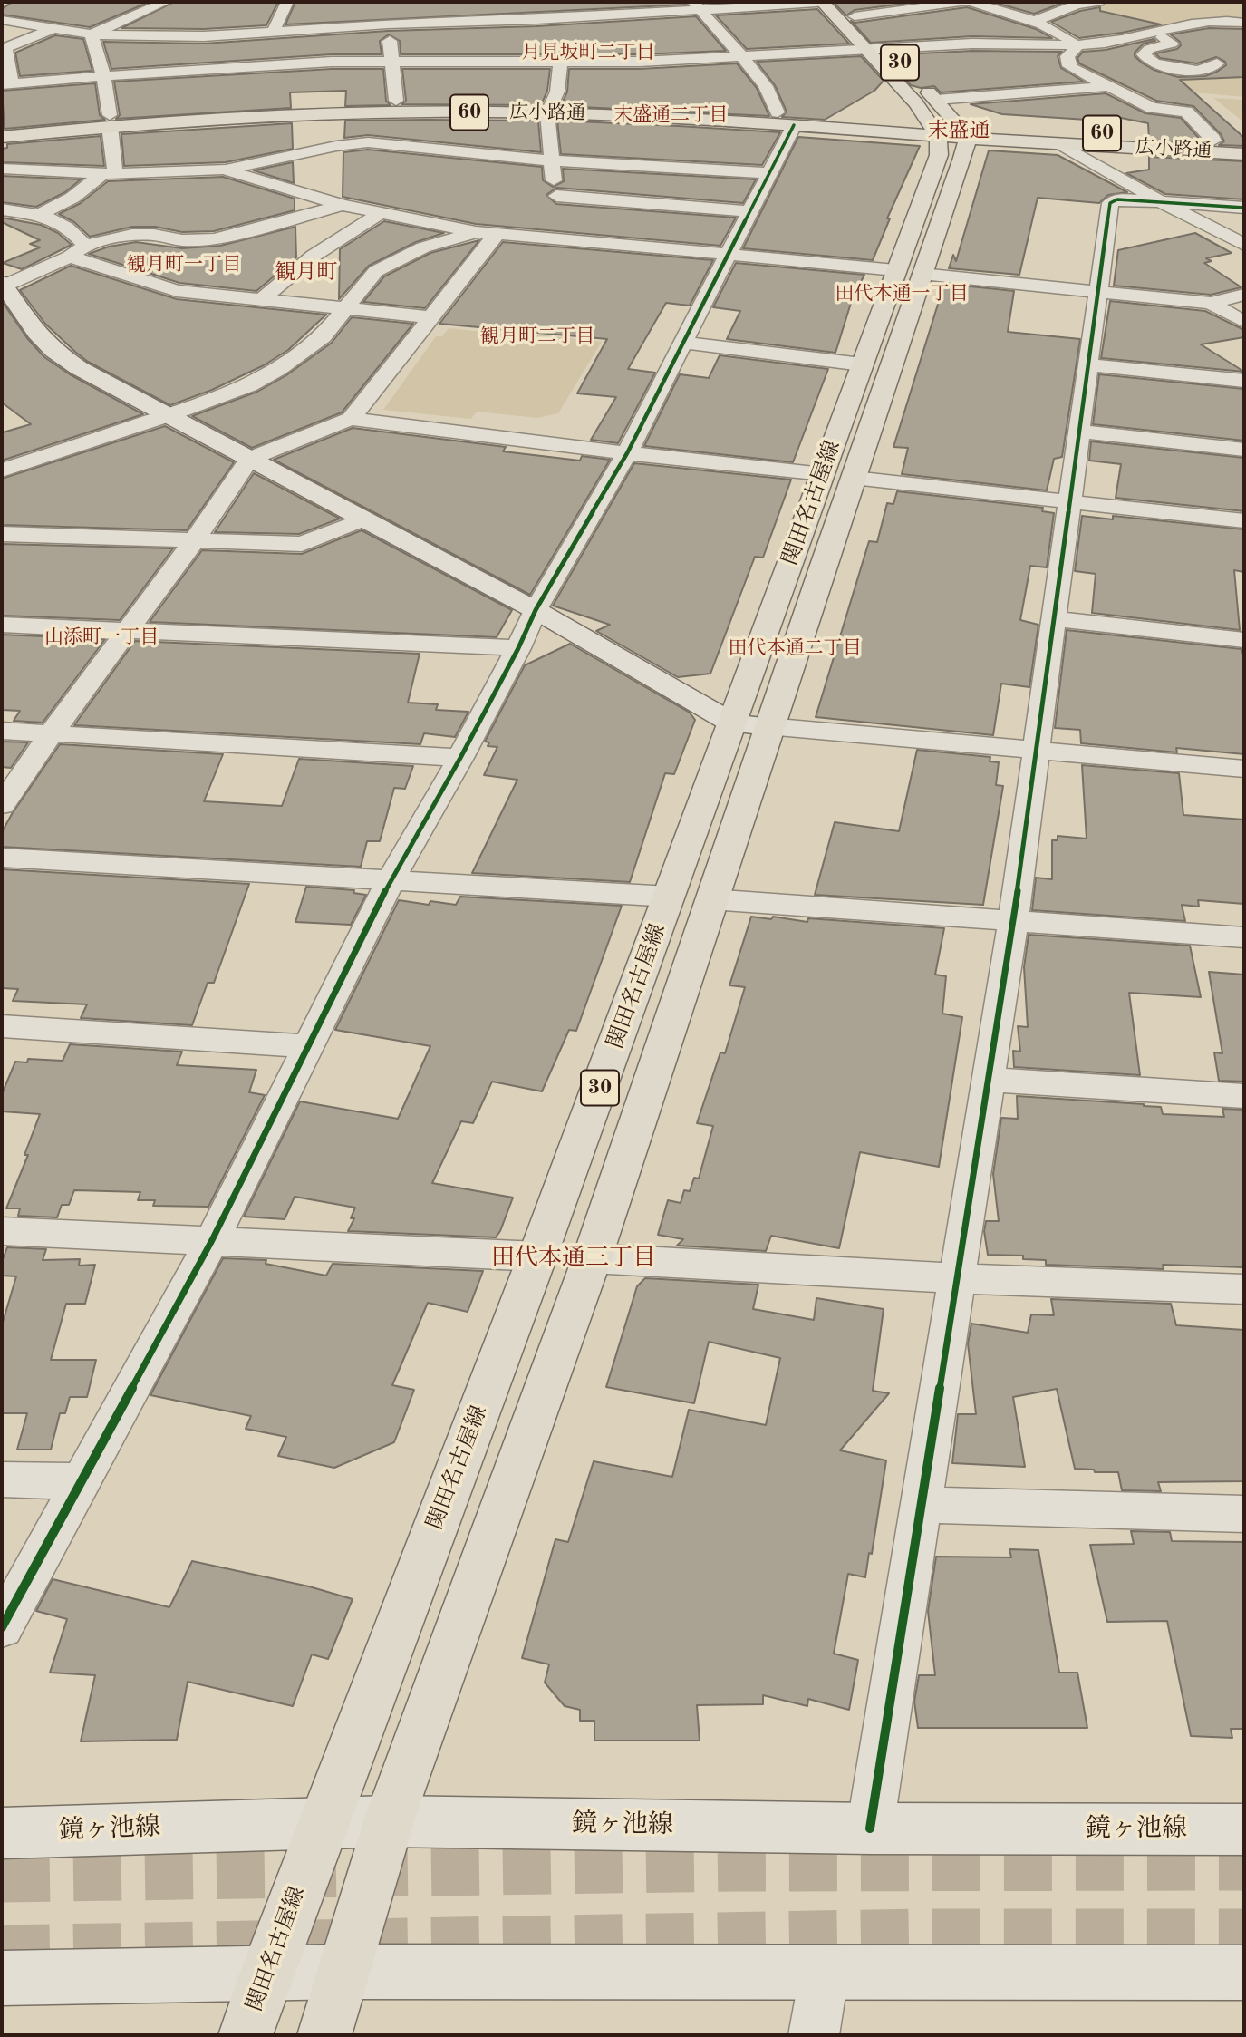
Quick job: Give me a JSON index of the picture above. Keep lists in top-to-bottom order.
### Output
{
  "streets": {
    "main road": [
      "30",
      "60",
      "広小路通",
      "関田名古屋線"
    ],
    "street": ["鏡ヶ池線"]
  },
  "crossings": [
    ["30", "広小路通"],
    ["30", "関田名古屋線"],
    ["広小路通", "関田名古屋線"],
    ["関田名古屋線", "鏡ヶ池線"]
  ],
  "districts": [
    "月見坂町二丁目",
    "末盛通二丁目",
    "末盛通",
    "観月町一丁目",
    "観月町",
    "田代本通一丁目",
    "観月町二丁目",
    "山添町一丁目",
    "田代本通二丁目",
    "田代本通三丁目"
  ]
}
